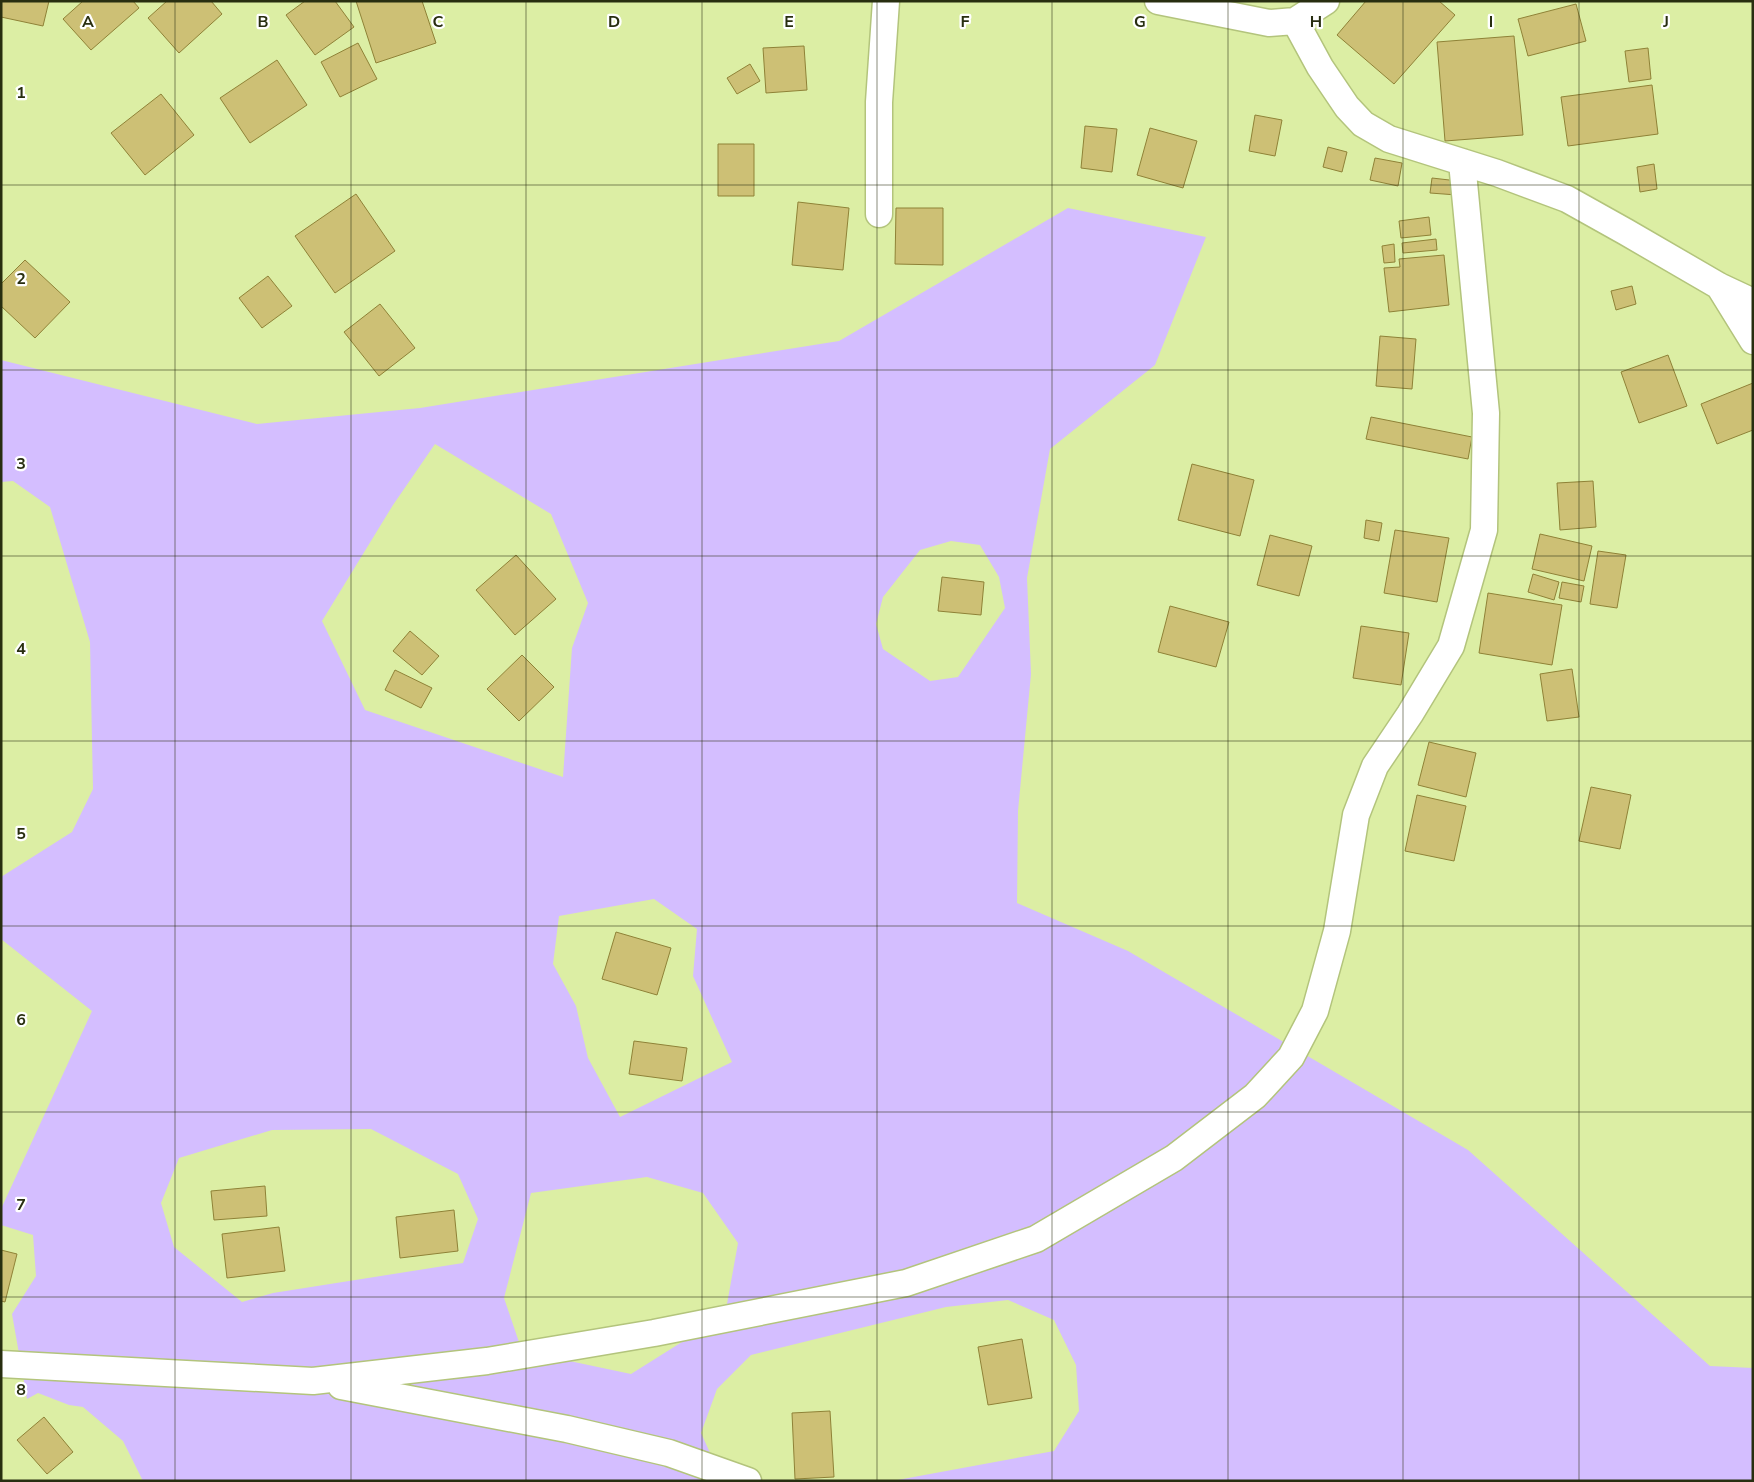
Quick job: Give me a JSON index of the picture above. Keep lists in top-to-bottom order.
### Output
{
  "grid": {
    "columns": [
      "A",
      "B",
      "C",
      "D",
      "E",
      "F",
      "G",
      "H",
      "I",
      "J"
    ],
    "rows": [
      "1",
      "2",
      "3",
      "4",
      "5",
      "6",
      "7",
      "8"
    ]
  }
}
